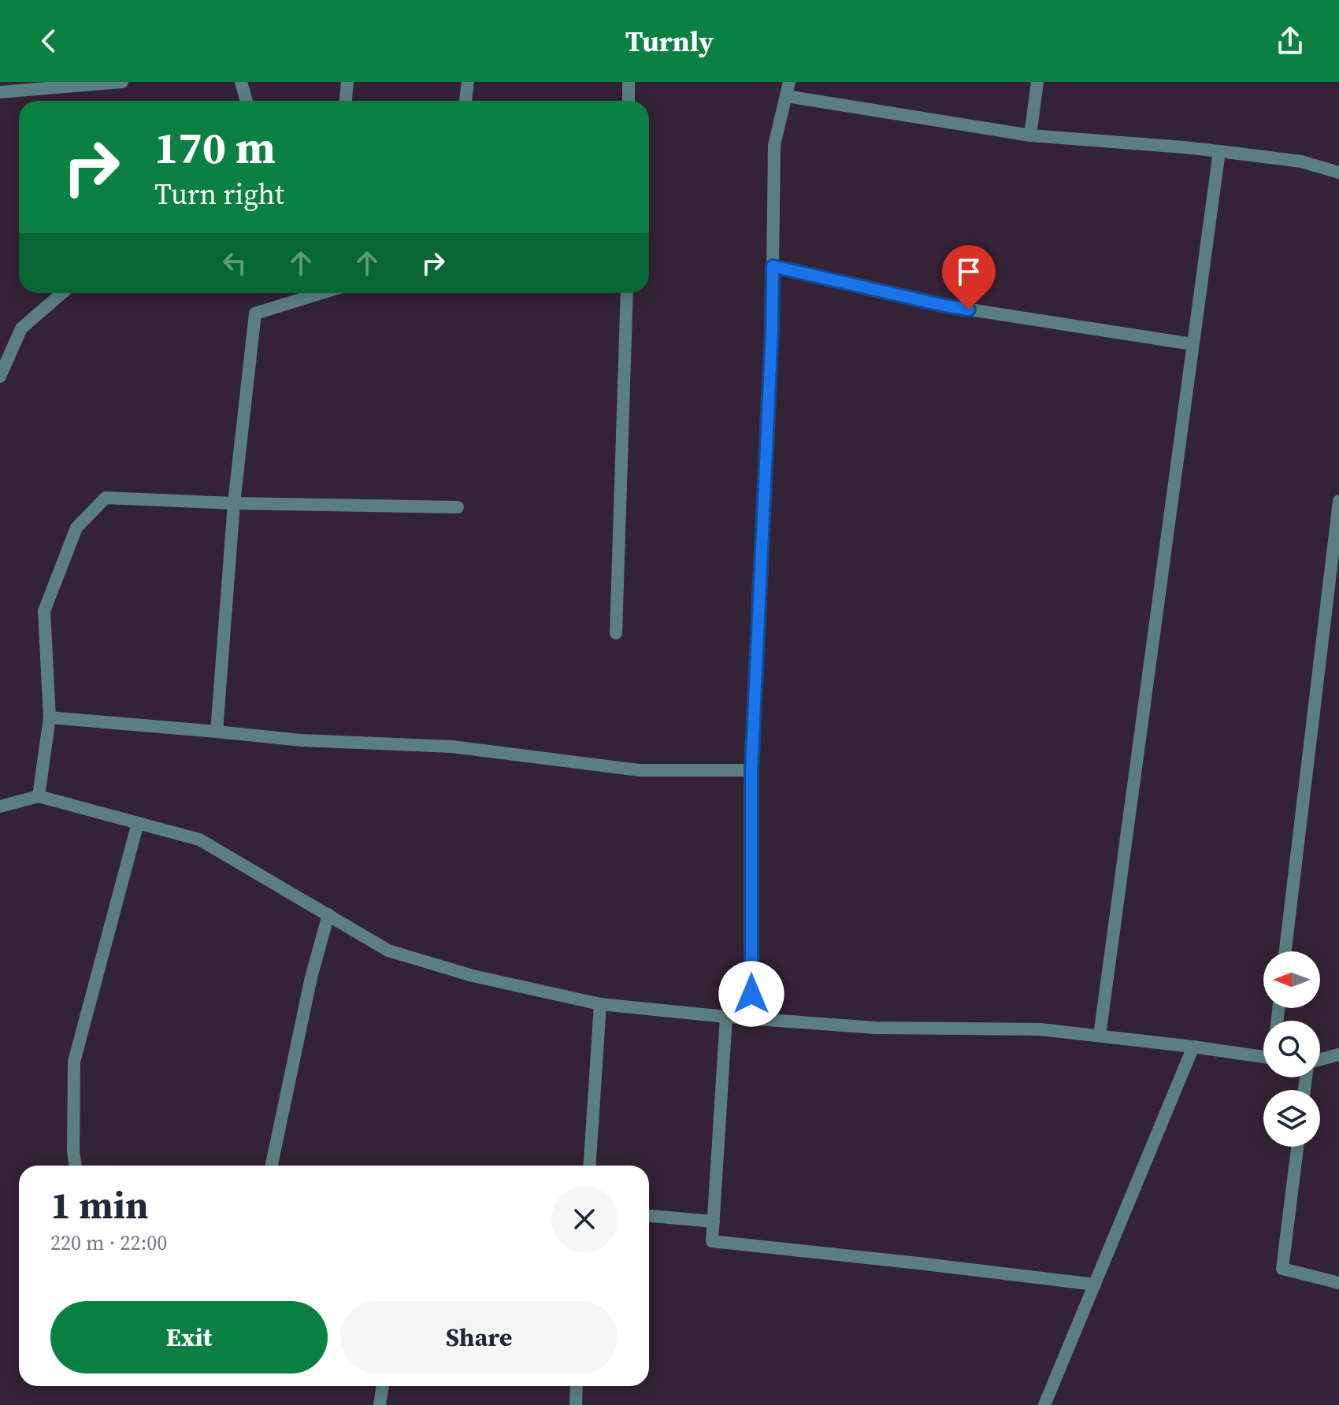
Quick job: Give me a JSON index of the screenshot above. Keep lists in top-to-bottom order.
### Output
{
  "north": "left",
  "page": {
    "header": "Turnly",
    "turn": ["170 m", "Turn right"],
    "heading": ["1 min", "220 m · 22:00"],
    "buttons": ["Exit", "Share"]
  }
}
